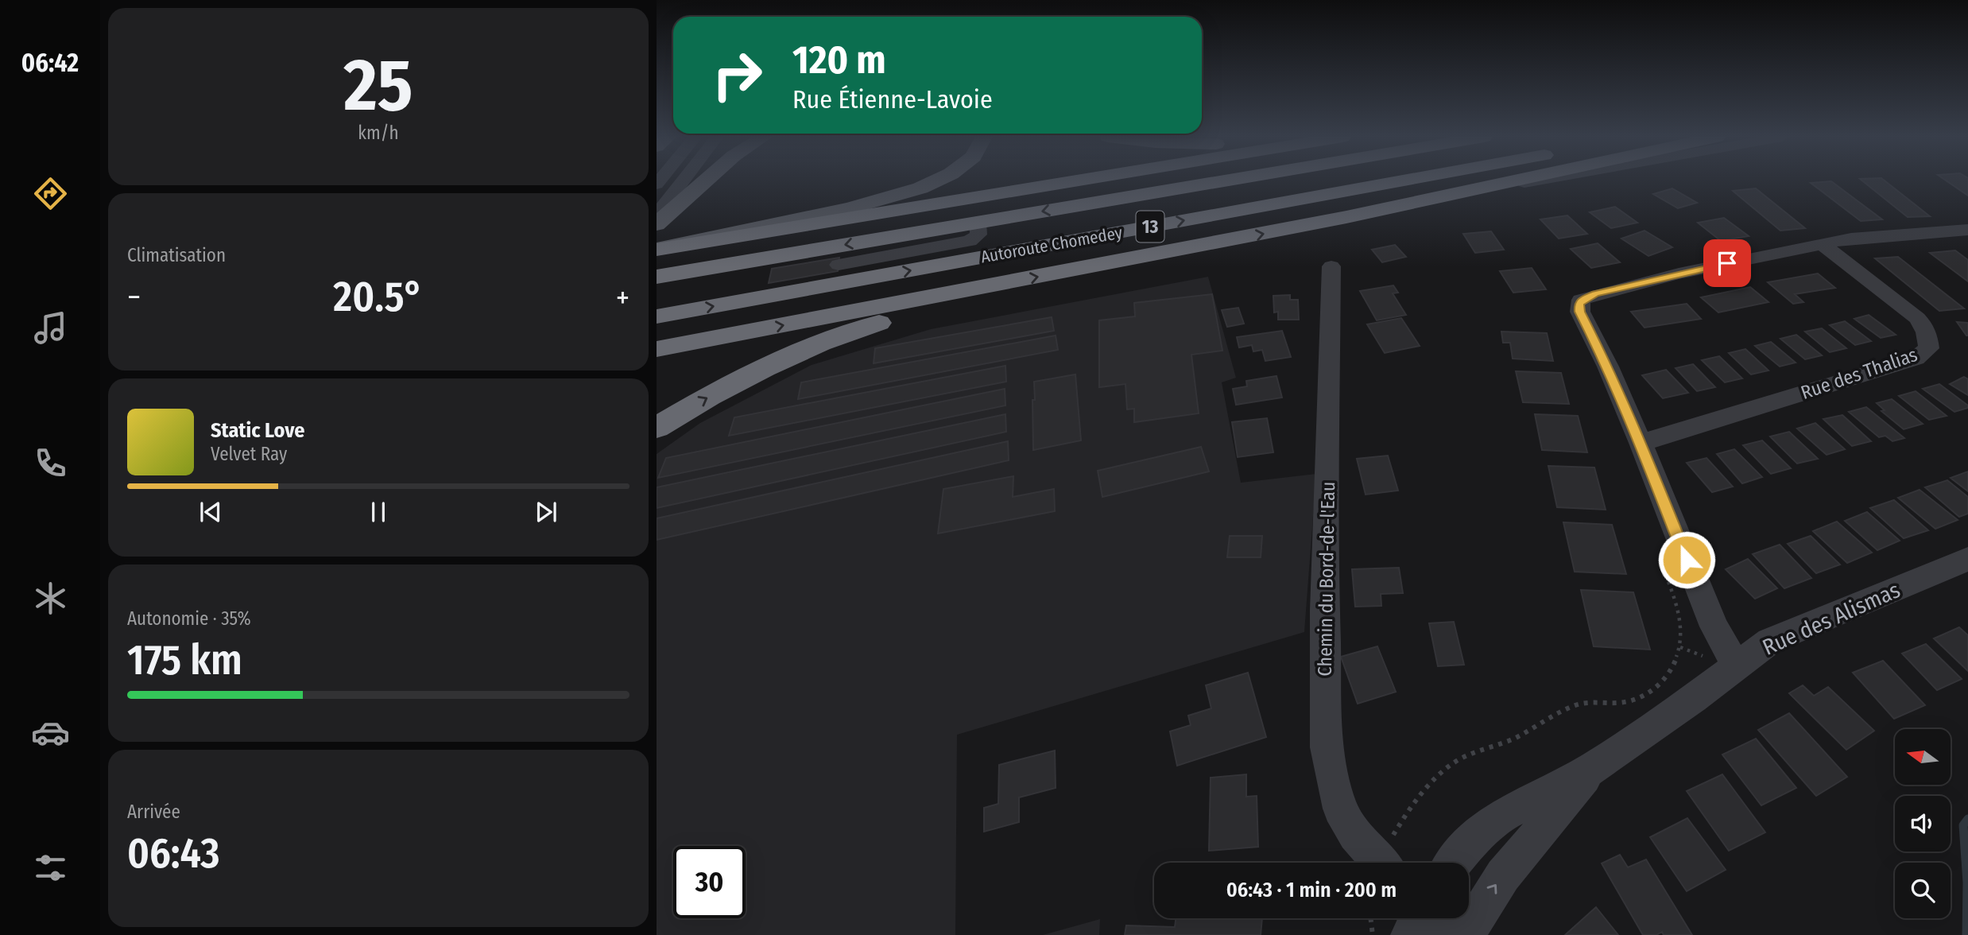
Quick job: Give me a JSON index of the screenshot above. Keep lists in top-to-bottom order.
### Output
{
  "streets": {
    "highway": ["13", "Autoroute Chomedey"],
    "street": ["Rue des Thalias", "Chemin du Bord-de-l'Eau", "Rue des Alismas"]
  },
  "north": "left",
  "page": {
    "tabs": "06:42",
    "tile": [
      ["25", "km/h"],
      "Climatisation",
      ["Autonomie · 35%", "175 km"],
      ["Arrivée", "06:43"]
    ],
    "turn": ["120 m", "Rue Étienne-Lavoie"],
    "heat": ["−", "20.5°", "+"],
    "song": ["Static Love", "Velvet Ray"],
    "limit": "30",
    "trip": "06:43 · 1 min · 200 m"
  }
}
